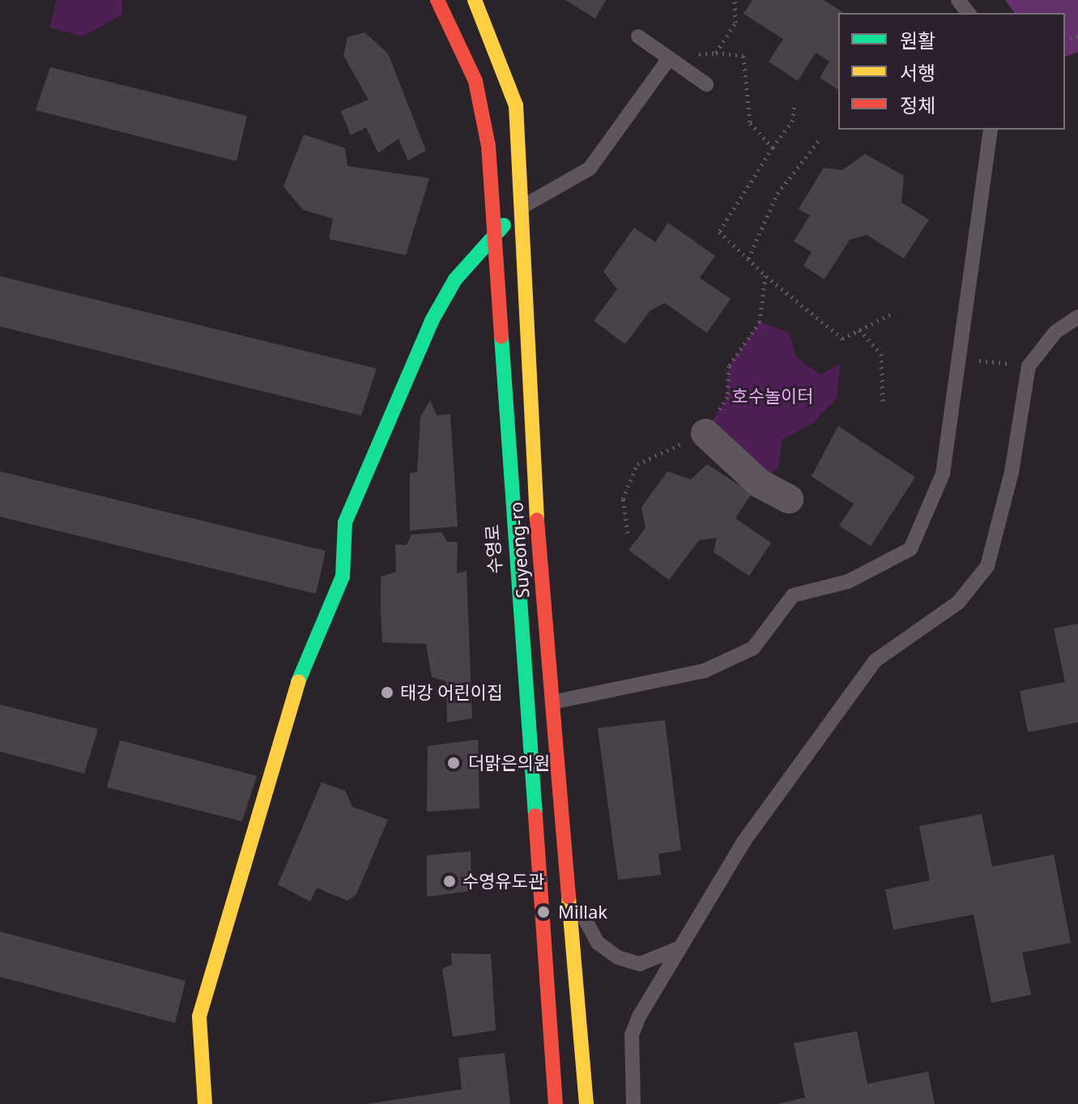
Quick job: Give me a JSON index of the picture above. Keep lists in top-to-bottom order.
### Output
{
  "streets": {
    "main road": ["수영로", "Suyeong-ro"]
  },
  "parks": ["호수놀이터"],
  "places": [
    "태강 어린이집",
    "더맑은의원",
    "수영유도관",
    "Millak"
  ],
  "legend": ["원활", "서행", "정체"]
}
